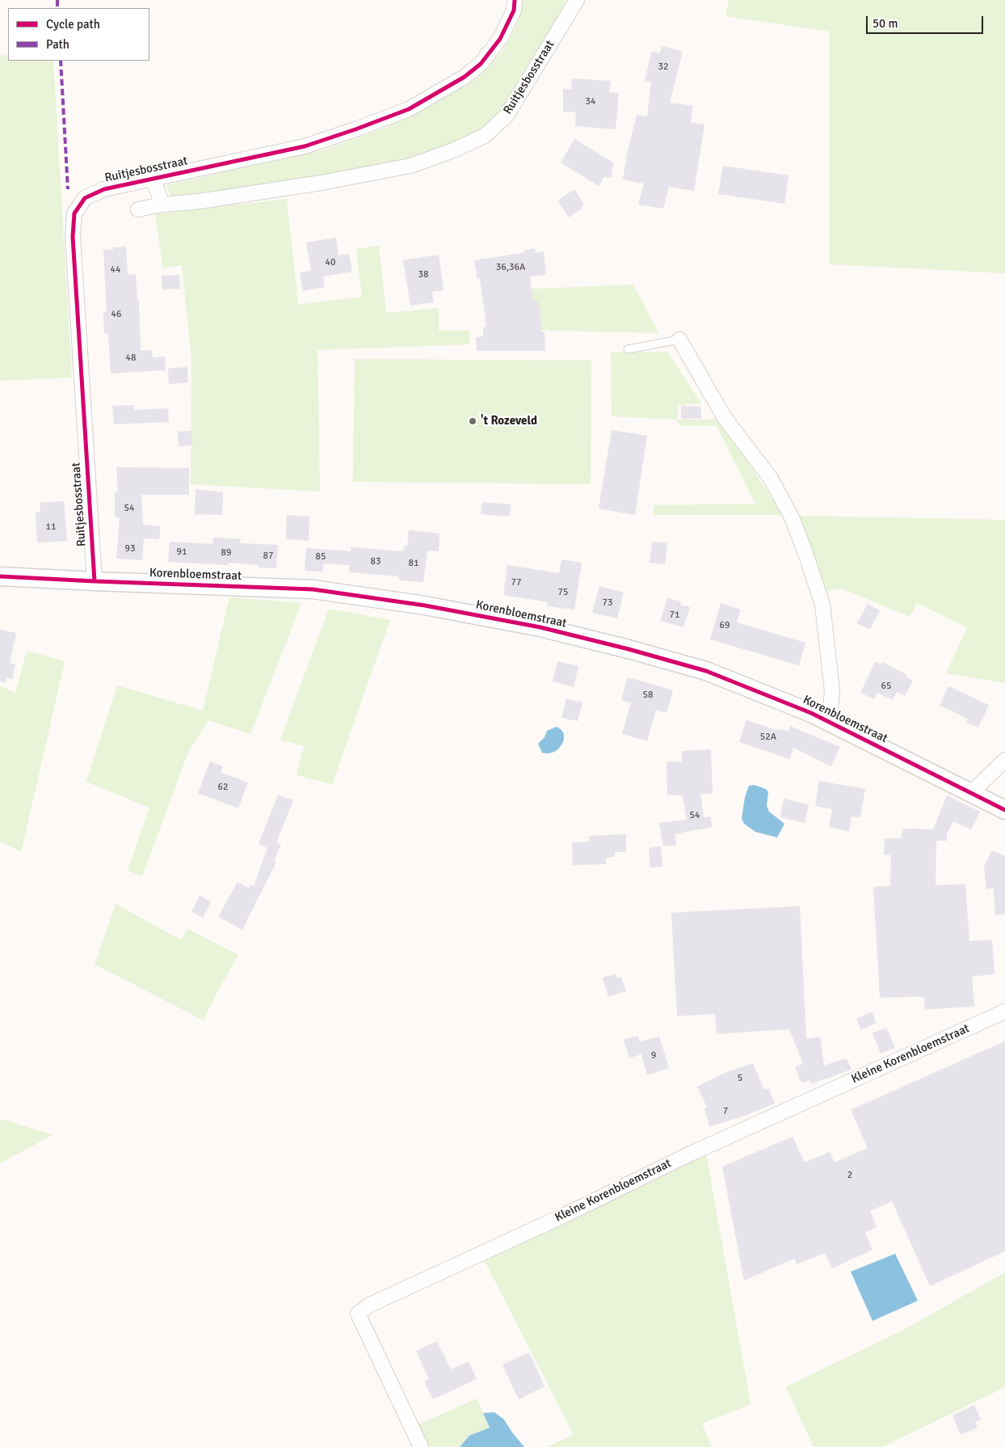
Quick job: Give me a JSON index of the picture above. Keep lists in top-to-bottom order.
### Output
{
  "streets": {
    "street": ["Ruitjesbosstraat", "Korenbloemstraat", "Kleine Korenbloemstraat"]
  },
  "crossings": [
    ["Ruitjesbosstraat", "Korenbloemstraat"]
  ],
  "places": ["'t Rozeveld"],
  "house_numbers": [
    "32",
    "34",
    "40",
    "36,36A",
    "44",
    "38",
    "46",
    "48",
    "54",
    "11",
    "93",
    "91",
    "89",
    "87",
    "85",
    "83",
    "81",
    "77",
    "75",
    "73",
    "71",
    "69",
    "65",
    "58",
    "52A",
    "62",
    "54",
    "9",
    "5",
    "7",
    "2"
  ],
  "legend": ["Cycle path", "Path"],
  "scale_bar": "50 m"
}
